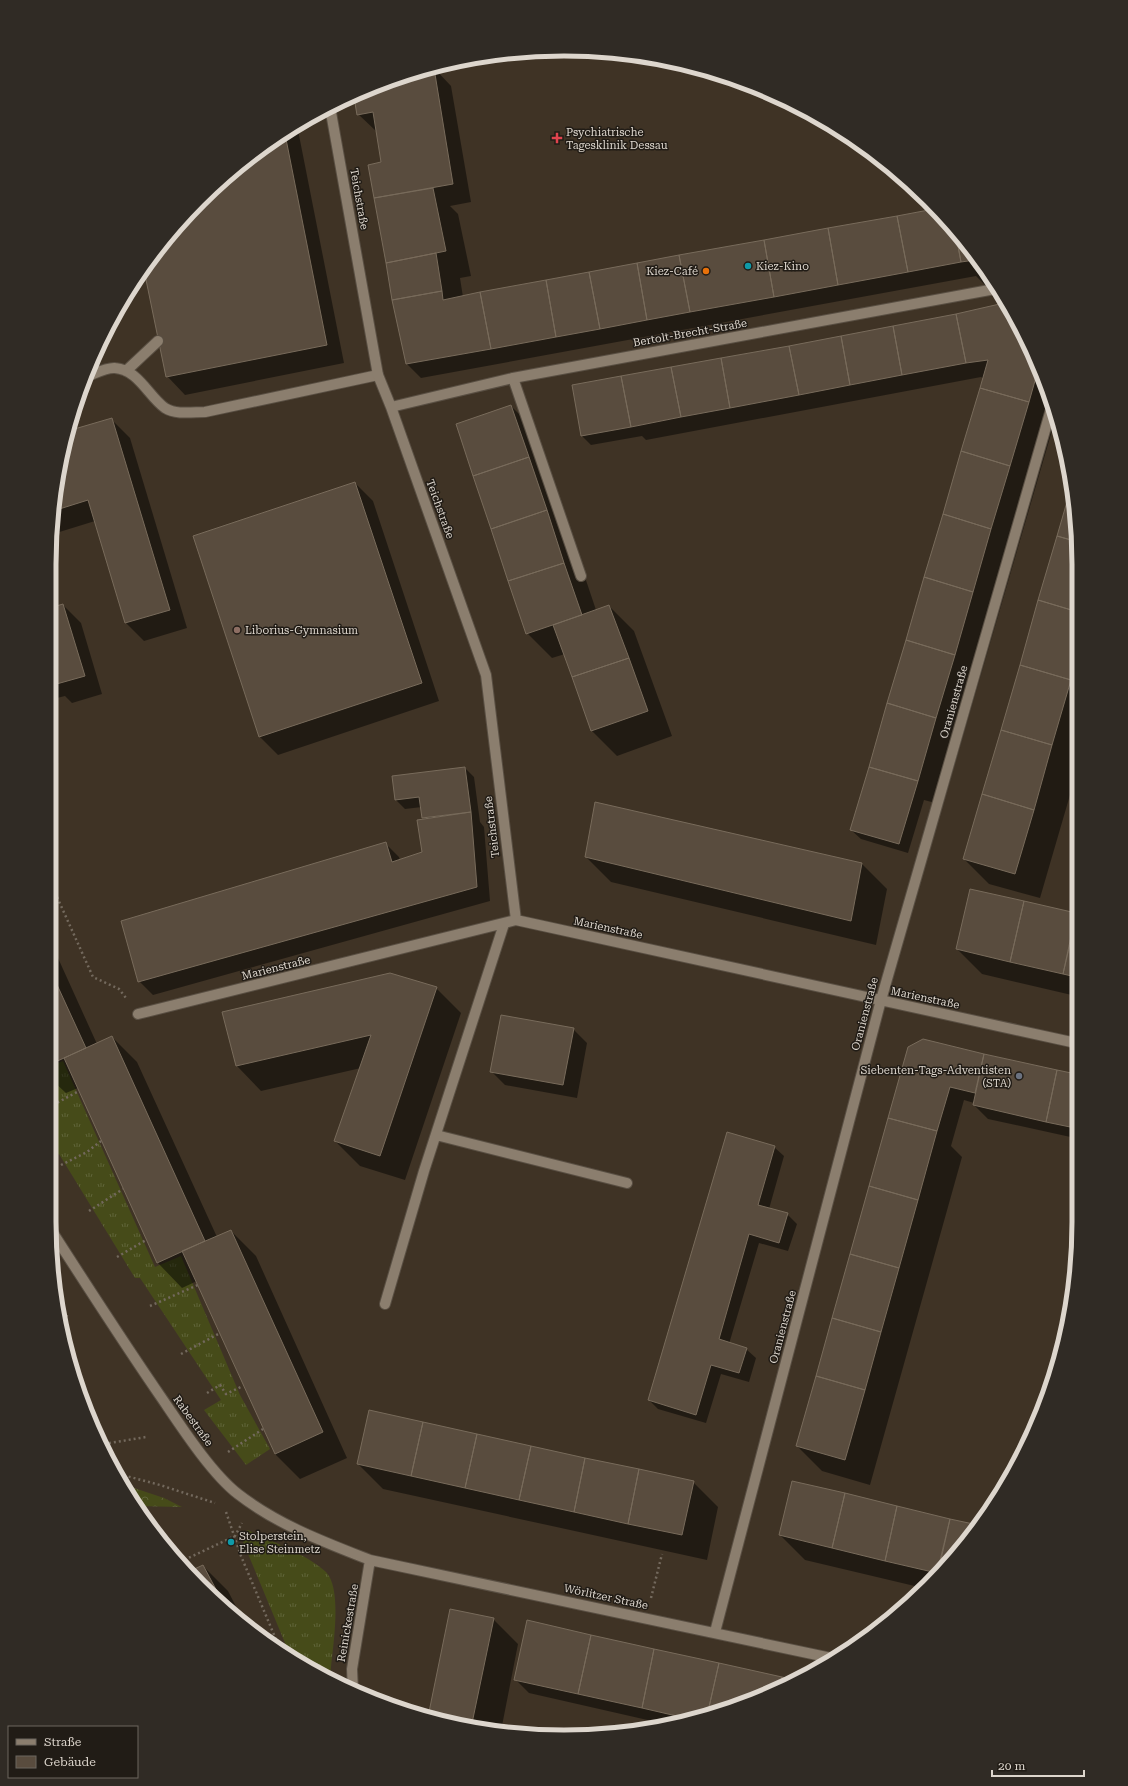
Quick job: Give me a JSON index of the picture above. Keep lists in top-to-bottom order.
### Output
{
  "streets": {
    "street": [
      "Teichstraße",
      "Bertolt-Brecht-Straße",
      "Oranienstraße",
      "Marienstraße",
      "Rabestraße",
      "Wörlitzer Straße",
      "Reinickestraße"
    ]
  },
  "crossings": [
    ["Teichstraße", "Bertolt-Brecht-Straße"],
    ["Teichstraße", "Marienstraße"],
    ["Oranienstraße", "Marienstraße"],
    ["Oranienstraße", "Wörlitzer Straße"],
    ["Rabestraße", "Wörlitzer Straße"],
    ["Rabestraße", "Reinickestraße"],
    ["Wörlitzer Straße", "Reinickestraße"]
  ],
  "places": {
    "health": ["Psychiatrische Tagesklinik Dessau"],
    "other": [
      "Kiez-Kino",
      "Kiez-Café",
      "Liborius-Gymnasium",
      "Siebenten-Tags-Adventisten (STA)",
      "Stolperstein, Elise Steinmetz"
    ]
  },
  "legend": ["Straße", "Gebäude"],
  "scale_bar": "20 m"
}
